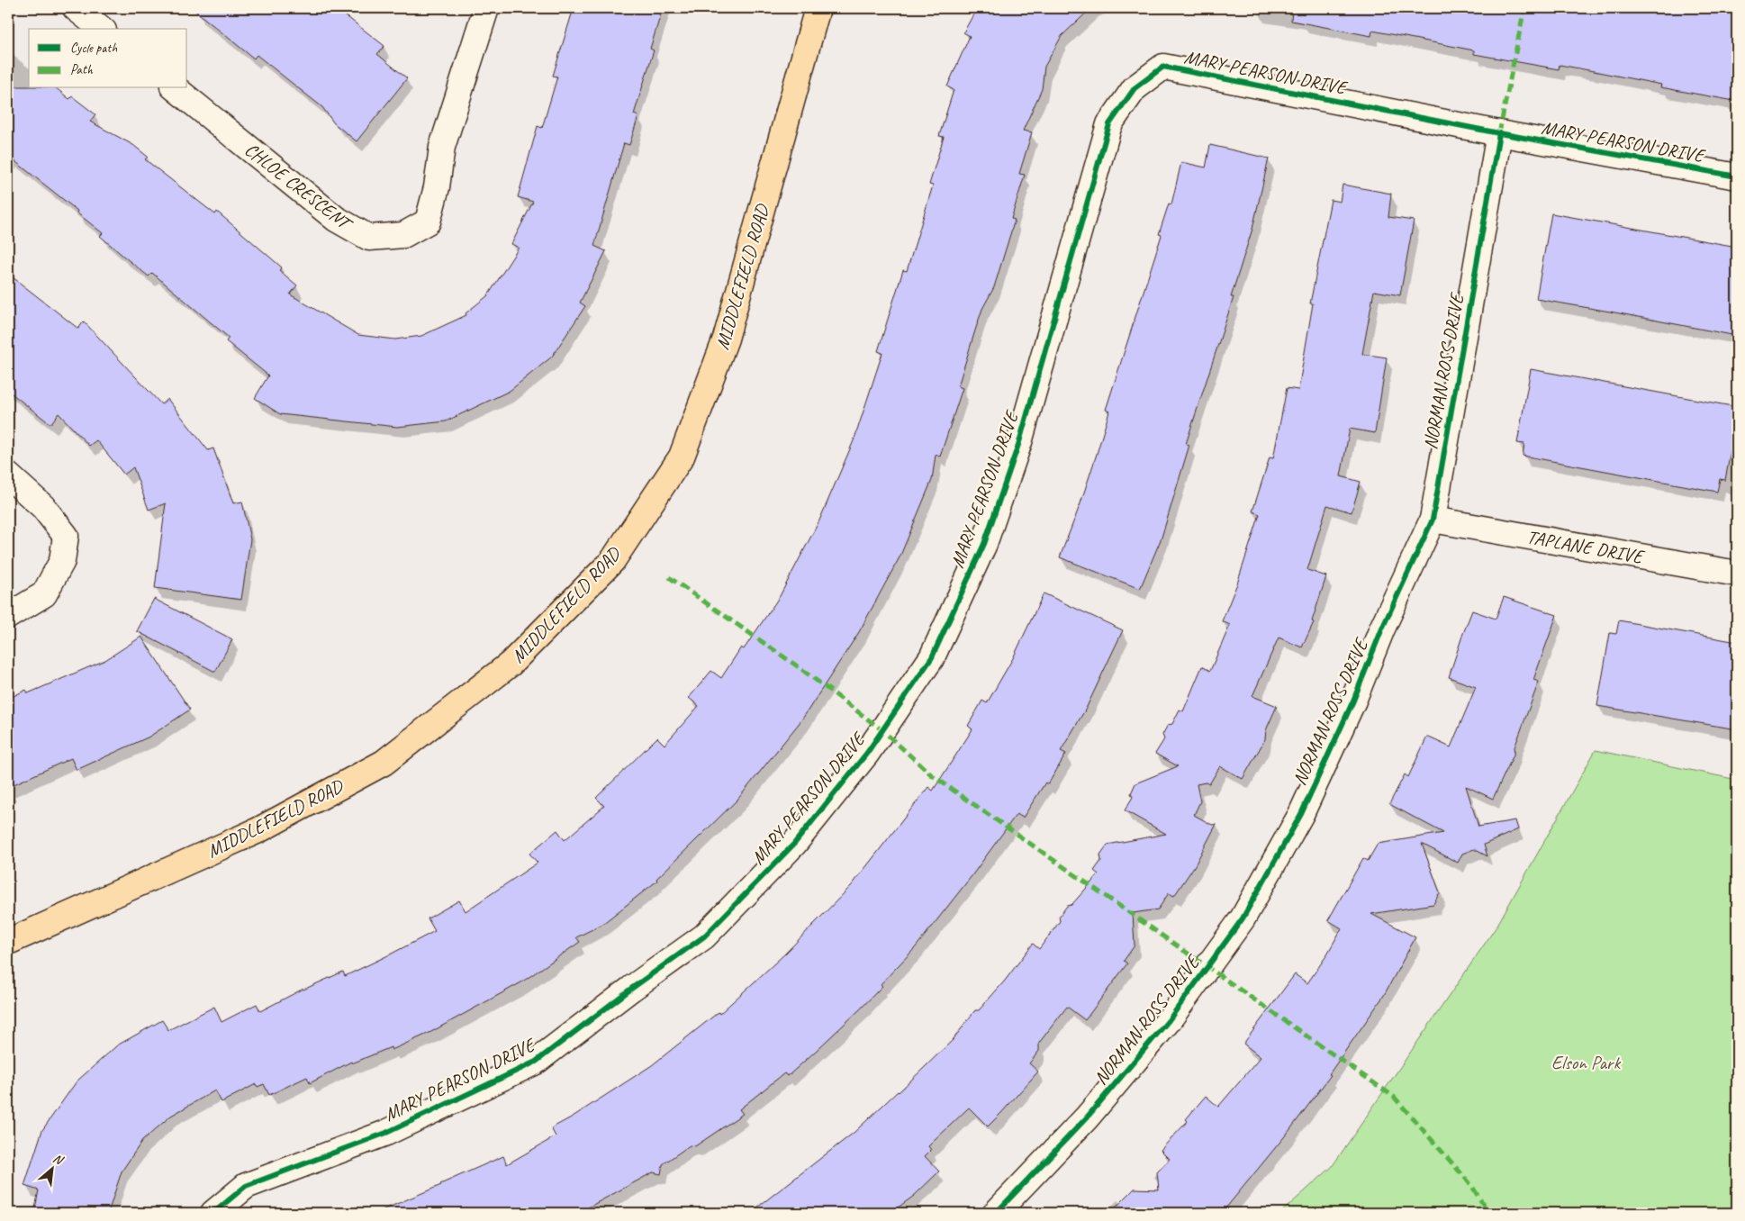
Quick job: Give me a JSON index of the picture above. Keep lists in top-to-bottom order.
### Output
{
  "streets": {
    "main road": ["MIDDLEFIELD ROAD"],
    "street": [
      "MARY PEARSON DRIVE",
      "CHLOE CRESCENT",
      "NORMAN ROSS DRIVE",
      "TAPLANE DRIVE"
    ]
  },
  "crossings": [
    ["MARY PEARSON DRIVE", "NORMAN ROSS DRIVE"],
    ["NORMAN ROSS DRIVE", "TAPLANE DRIVE"]
  ],
  "parks": ["Elson Park"],
  "legend": ["Cycle path", "Path"],
  "north": "top right"
}
